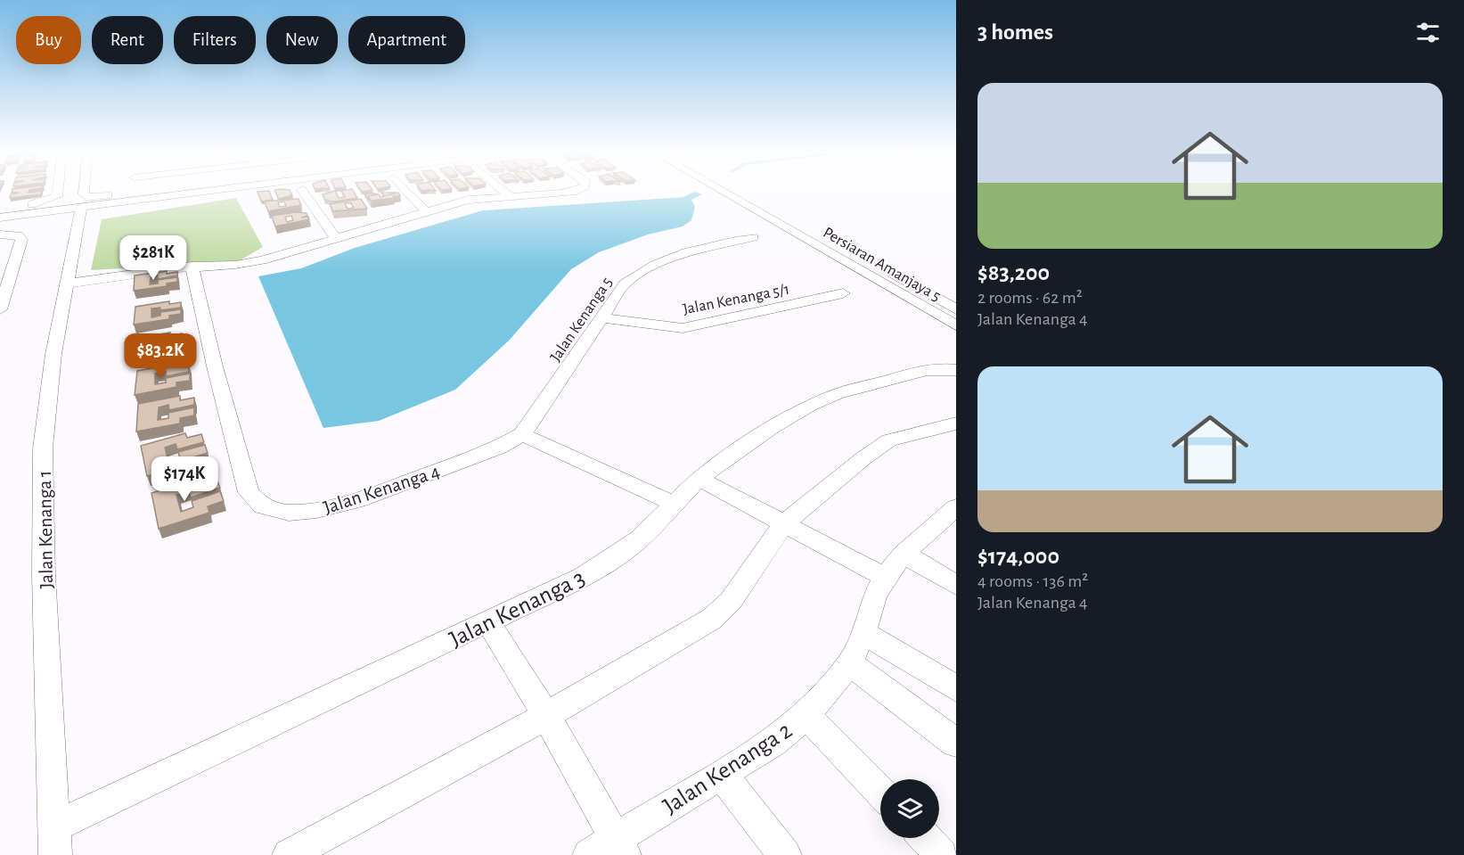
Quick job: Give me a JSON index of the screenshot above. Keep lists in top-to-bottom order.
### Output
{
  "streets": {
    "street": [
      "Persiaran Amanjaya 5",
      "Jalan Kenanga 5/1",
      "Jalan Kenanga 5",
      "Jalan Kenanga 4",
      "Jalan Kenanga 1",
      "Jalan Kenanga 3",
      "Jalan Kenanga 2"
    ]
  },
  "crossings": [
    ["Jalan Kenanga 5/1", "Jalan Kenanga 5"],
    ["Jalan Kenanga 5", "Jalan Kenanga 4"],
    ["Jalan Kenanga 1", "Jalan Kenanga 3"]
  ],
  "page": {
    "heading": "3 homes",
    "chip": [
      "Buy",
      "Rent",
      "Filters",
      "New",
      "Apartment"
    ],
    "list": [
      {
        "name": "$83,200",
        "note": "2 rooms · 62 m² · Jalan Kenanga 4"
      },
      {
        "name": "$174,000",
        "note": "4 rooms · 136 m² · Jalan Kenanga 4"
      }
    ],
    "price": ["$281K", "$83.2K", "$174K"]
  }
}
